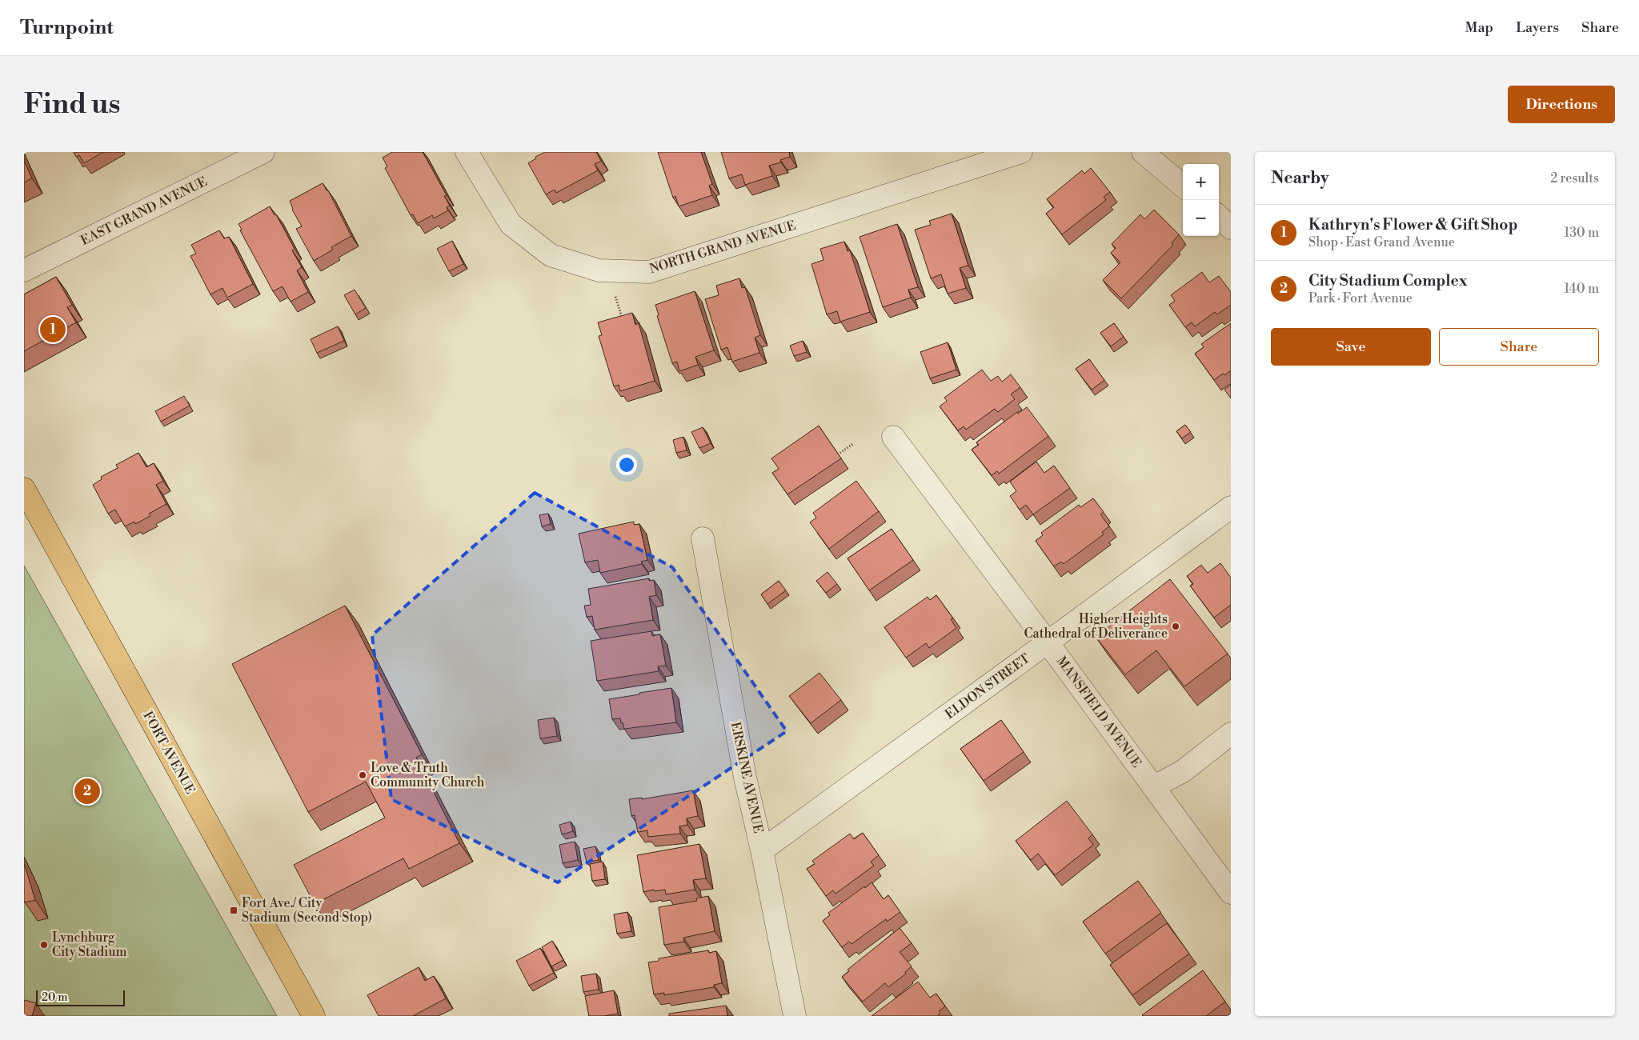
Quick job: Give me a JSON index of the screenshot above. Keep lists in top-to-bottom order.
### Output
{
  "streets": {
    "main road": ["FORT AVENUE"],
    "street": [
      "EAST GRAND AVENUE",
      "NORTH GRAND AVENUE",
      "ELDON STREET",
      "MANSFIELD AVENUE",
      "ERSKINE AVENUE"
    ]
  },
  "crossings": [
    ["ELDON STREET", "MANSFIELD AVENUE"],
    ["ELDON STREET", "ERSKINE AVENUE"]
  ],
  "places": {
    "other": ["Higher Heights Cathedral of Deliverance", "Love & Truth Community Church", "Lynchburg City Stadium"],
    "transit": ["Fort Ave./ City Stadium (Second Stop)"]
  },
  "scale_bar": "20 m",
  "page": {
    "header": "Turnpoint",
    "nav": ["Map", "Layers", "Share"],
    "buttons": [
      "Directions",
      ["Save", "Share"]
    ],
    "title": "Find us",
    "heading": ["Nearby", "2 results"],
    "map_buttons": ["+", "−"],
    "list": [
      {
        "mark": "1",
        "name": "Kathryn's Flower & Gift Shop",
        "note": "Shop · East Grand Avenue",
        "value": "130 m"
      },
      {
        "mark": "2",
        "name": "City Stadium Complex",
        "note": "Park · Fort Avenue",
        "value": "140 m"
      }
    ],
    "pins": ["1", "2"],
    "scale": "20 m"
  }
}
